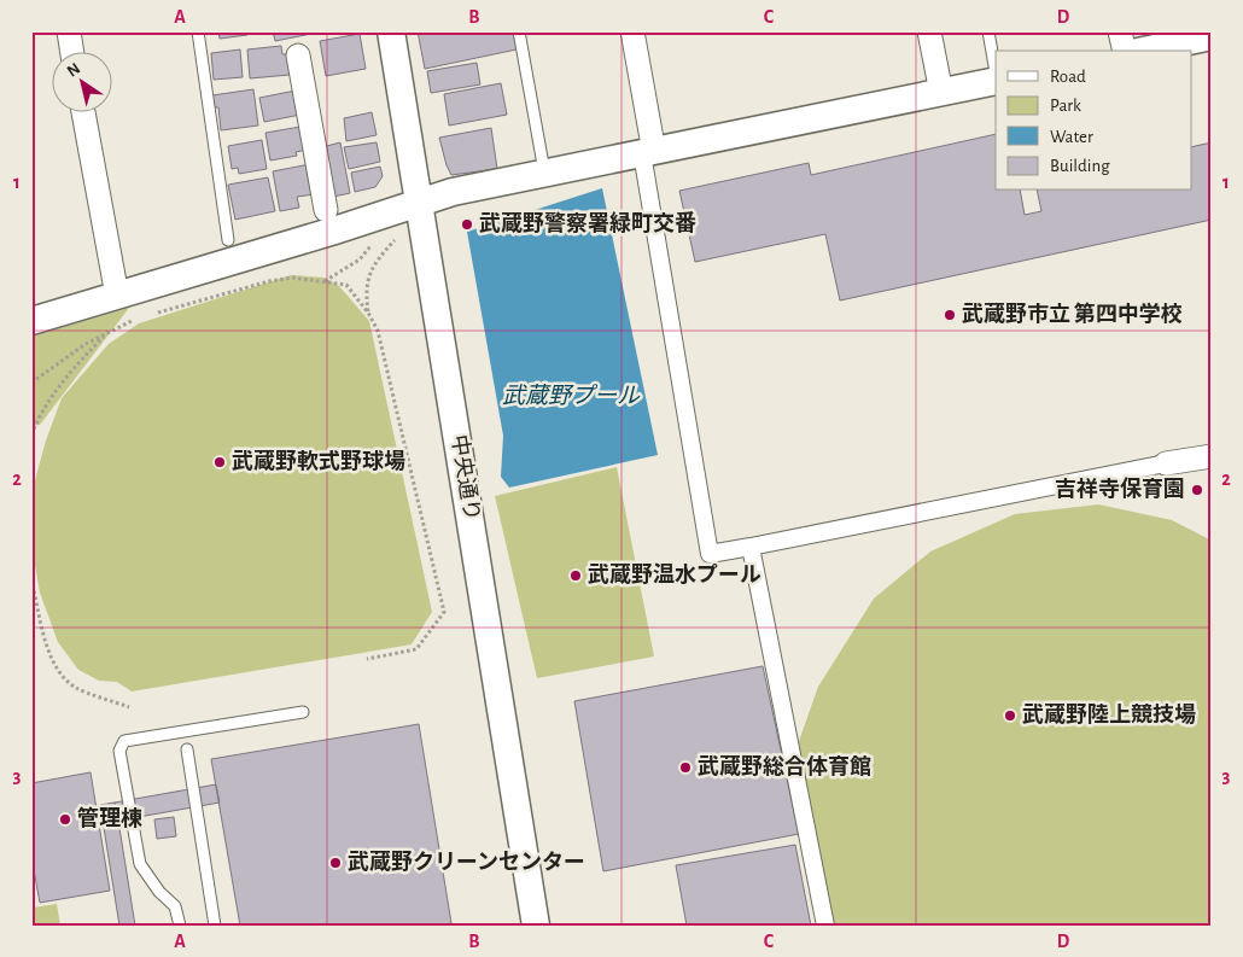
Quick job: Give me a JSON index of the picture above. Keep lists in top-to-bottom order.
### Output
{
  "streets": {
    "street": ["中央通り"]
  },
  "water": ["武蔵野プール"],
  "places": [
    "武蔵野警察署緑町交番",
    "武蔵野市立 第四中学校",
    "武蔵野軟式野球場",
    "吉祥寺保育園",
    "武蔵野温水プール",
    "武蔵野陸上競技場",
    "武蔵野総合体育館",
    "管理棟",
    "武蔵野クリーンセンター"
  ],
  "legend": [
    "Road",
    "Park",
    "Water",
    "Building"
  ],
  "north": "top left",
  "grid": {
    "columns": [
      "A",
      "B",
      "C",
      "D"
    ],
    "rows": ["1", "2", "3"]
  }
}
